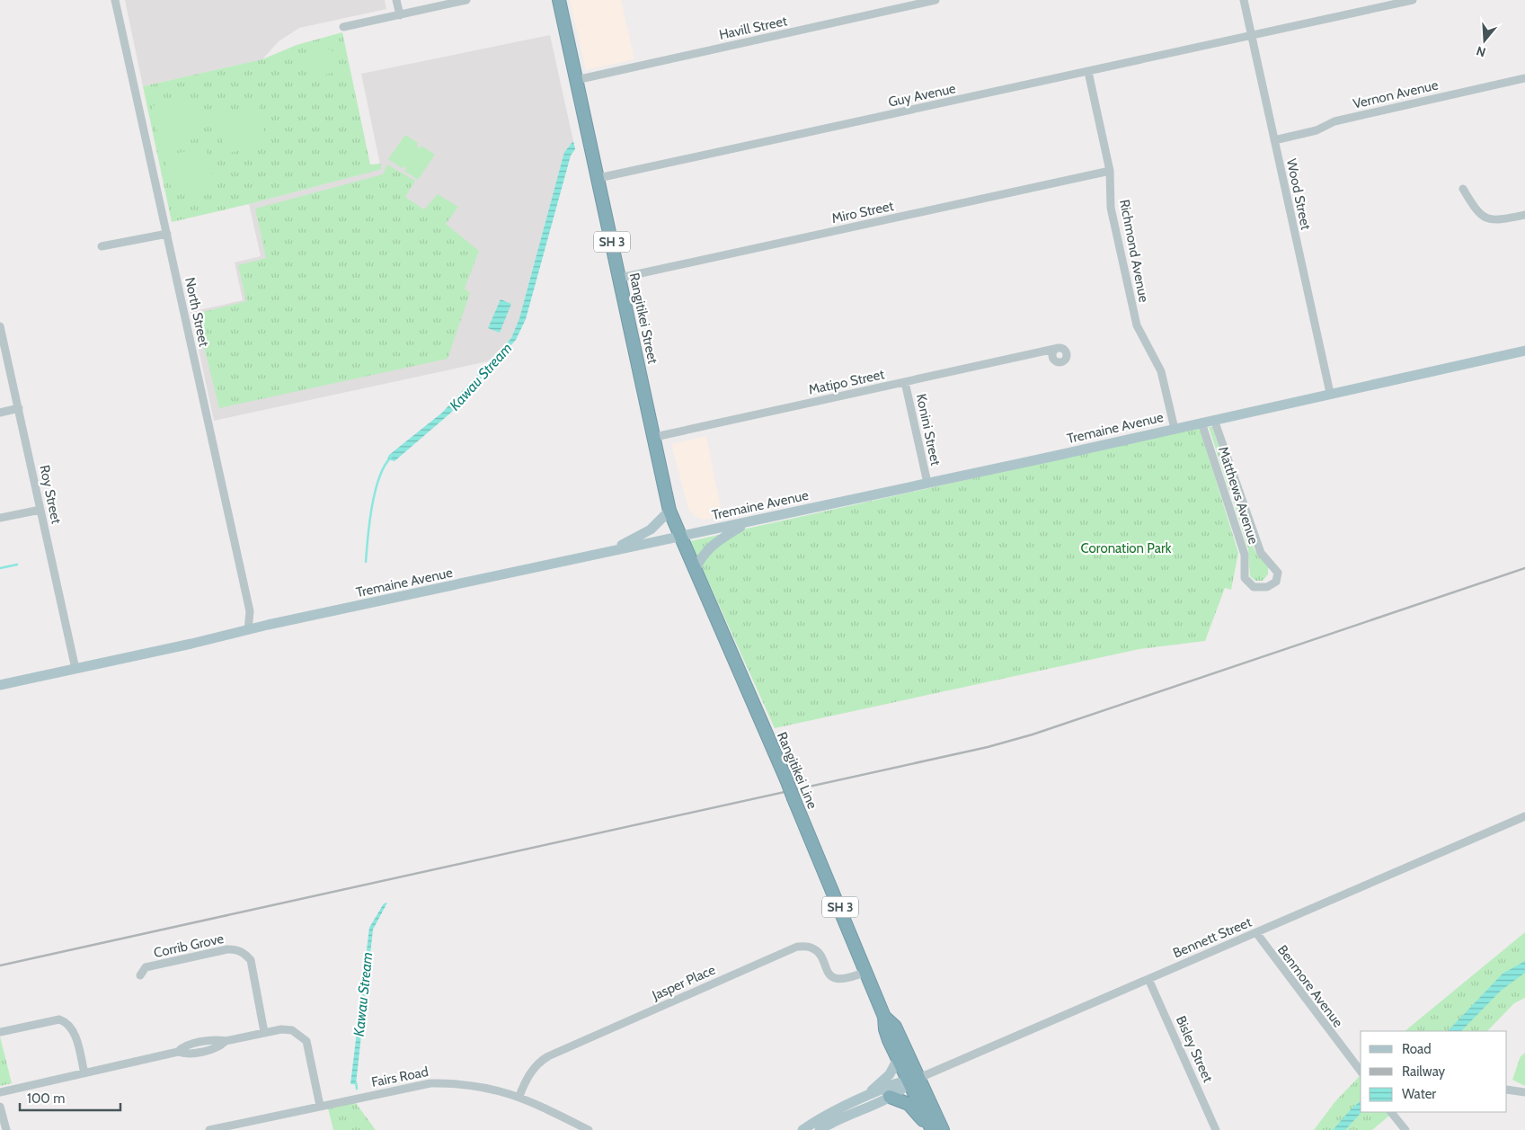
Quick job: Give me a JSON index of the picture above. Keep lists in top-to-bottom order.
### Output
{
  "streets": {
    "highway": ["SH 3", "Rangitikei Street", "Rangitikei Line"],
    "main road": ["Tremaine Avenue"],
    "street": [
      "Havill Street",
      "Vernon Avenue",
      "Guy Avenue",
      "Wood Street",
      "Miro Street",
      "Richmond Avenue",
      "North Street",
      "Matipo Street",
      "Konini Street",
      "Roy Street",
      "Matthews Avenue",
      "Bennett Street",
      "Corrib Grove",
      "Jasper Place",
      "Benmore Avenue",
      "Bisley Street",
      "Fairs Road"
    ]
  },
  "crossings": [
    ["Havill Street", "Rangitikei Street"],
    ["Vernon Avenue", "Wood Street"],
    ["Guy Avenue", "Wood Street"],
    ["Guy Avenue", "Richmond Avenue"],
    ["Guy Avenue", "Rangitikei Street"],
    ["Wood Street", "Tremaine Avenue"],
    ["Miro Street", "Richmond Avenue"],
    ["Miro Street", "Rangitikei Street"],
    ["Richmond Avenue", "Tremaine Avenue"],
    ["North Street", "Tremaine Avenue"],
    ["Rangitikei Street", "Matipo Street"],
    ["Rangitikei Street", "Tremaine Avenue"],
    ["Rangitikei Street", "Rangitikei Line"],
    ["Matipo Street", "Konini Street"],
    ["Tremaine Avenue", "Konini Street"],
    ["Tremaine Avenue", "Roy Street"],
    ["Tremaine Avenue", "Matthews Avenue"],
    ["Tremaine Avenue", "Rangitikei Line"],
    ["Rangitikei Line", "Bennett Street"],
    ["Rangitikei Line", "Jasper Place"],
    ["Bennett Street", "Benmore Avenue"],
    ["Bennett Street", "Bisley Street"],
    ["Jasper Place", "Fairs Road"]
  ],
  "water": ["Kawau Stream"],
  "parks": ["Coronation Park"],
  "legend": ["Road", "Railway", "Water"],
  "scale_bar": "100 m",
  "north": "bottom"
}
